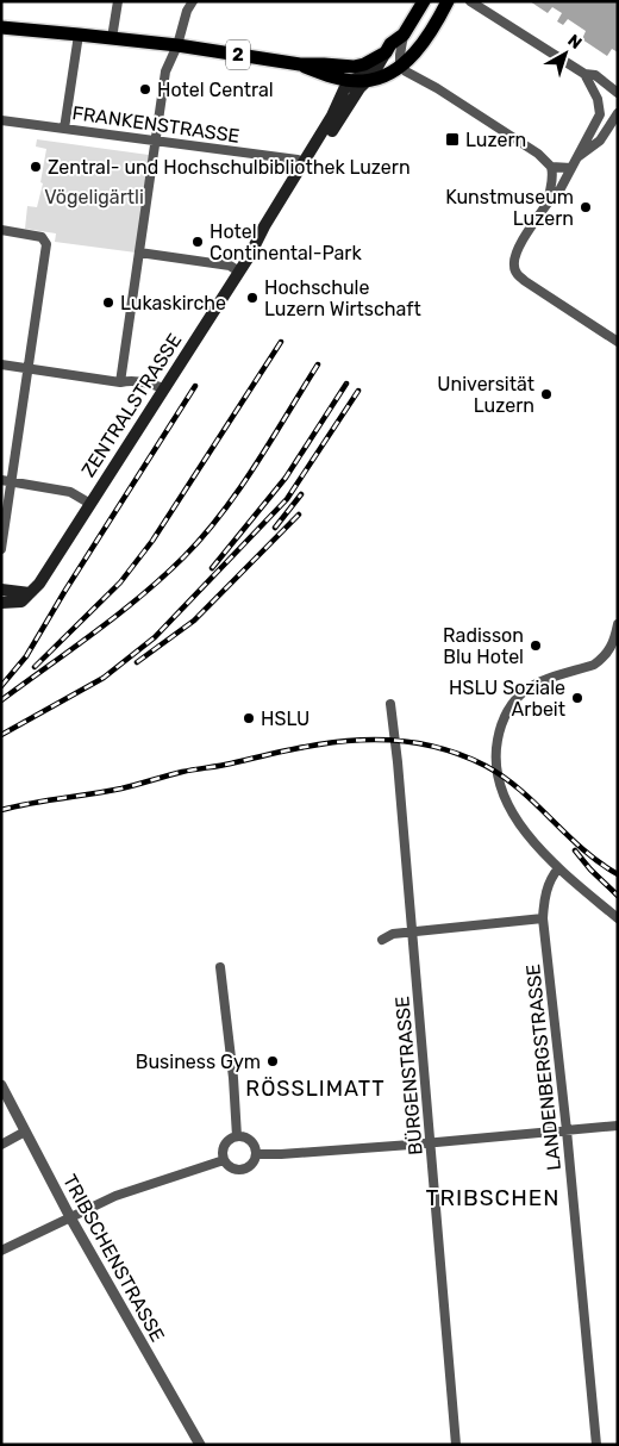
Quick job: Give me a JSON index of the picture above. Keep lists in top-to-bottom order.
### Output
{
  "streets": {
    "main road": ["2", "ZENTRALSTRASSE"],
    "street": [
      "FRANKENSTRASSE",
      "LANDENBERGSTRASSE",
      "BÜRGENSTRASSE",
      "TRIBSCHENSTRASSE"
    ]
  },
  "crossings": [
    ["2", "ZENTRALSTRASSE"],
    ["FRANKENSTRASSE", "ZENTRALSTRASSE"]
  ],
  "districts": ["RÖSSLIMATT", "TRIBSCHEN"],
  "parks": ["Vögeligärtli"],
  "places": {
    "other": [
      "Hotel Central",
      "Zentral- und Hochschulbibliothek Luzern",
      "Kunstmuseum Luzern",
      "Hotel Continental-Park",
      "Hochschule Luzern Wirtschaft",
      "Lukaskirche",
      "Universität Luzern",
      "Radisson Blu Hotel",
      "HSLU Soziale Arbeit",
      "HSLU",
      "Business Gym"
    ],
    "transit": ["Luzern"]
  },
  "north": "top right"
}
